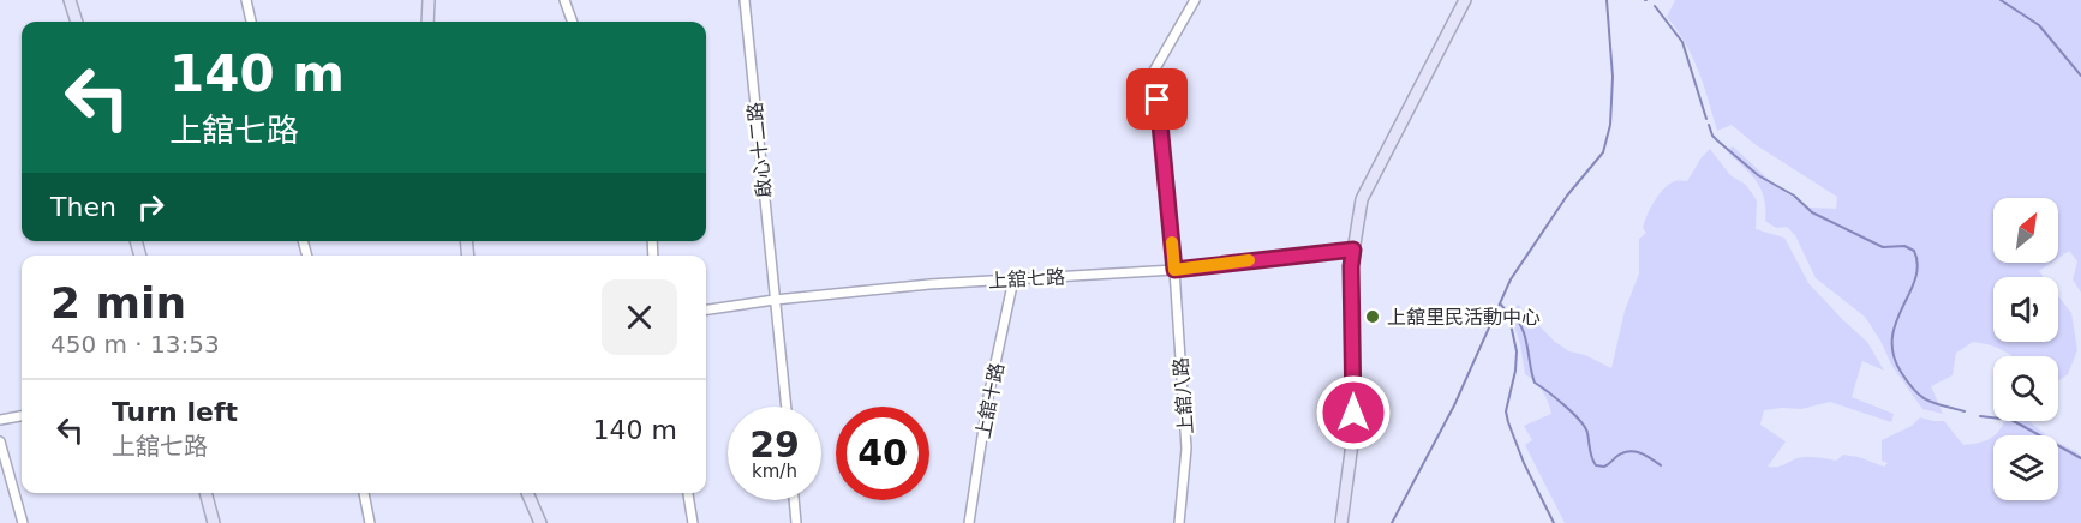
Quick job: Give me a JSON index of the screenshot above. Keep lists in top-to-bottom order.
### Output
{
  "streets": {
    "street": [
      "啟心十二路",
      "上舘七路",
      "上舘八路",
      "上舘十路"
    ]
  },
  "crossings": [
    ["啟心十二路", "上舘七路"],
    ["上舘七路", "上舘八路"],
    ["上舘七路", "上舘十路"]
  ],
  "places": ["上舘里民活動中心"],
  "north": "top right",
  "page": {
    "turn": ["140 m", "上舘七路"],
    "then": "Then",
    "heading": ["2 min", "450 m · 13:53"],
    "list": [
      {
        "name": "Turn left",
        "note": "上舘七路",
        "value": "140 m"
      }
    ],
    "speed": "29 km/h",
    "limit": "40"
  }
}
